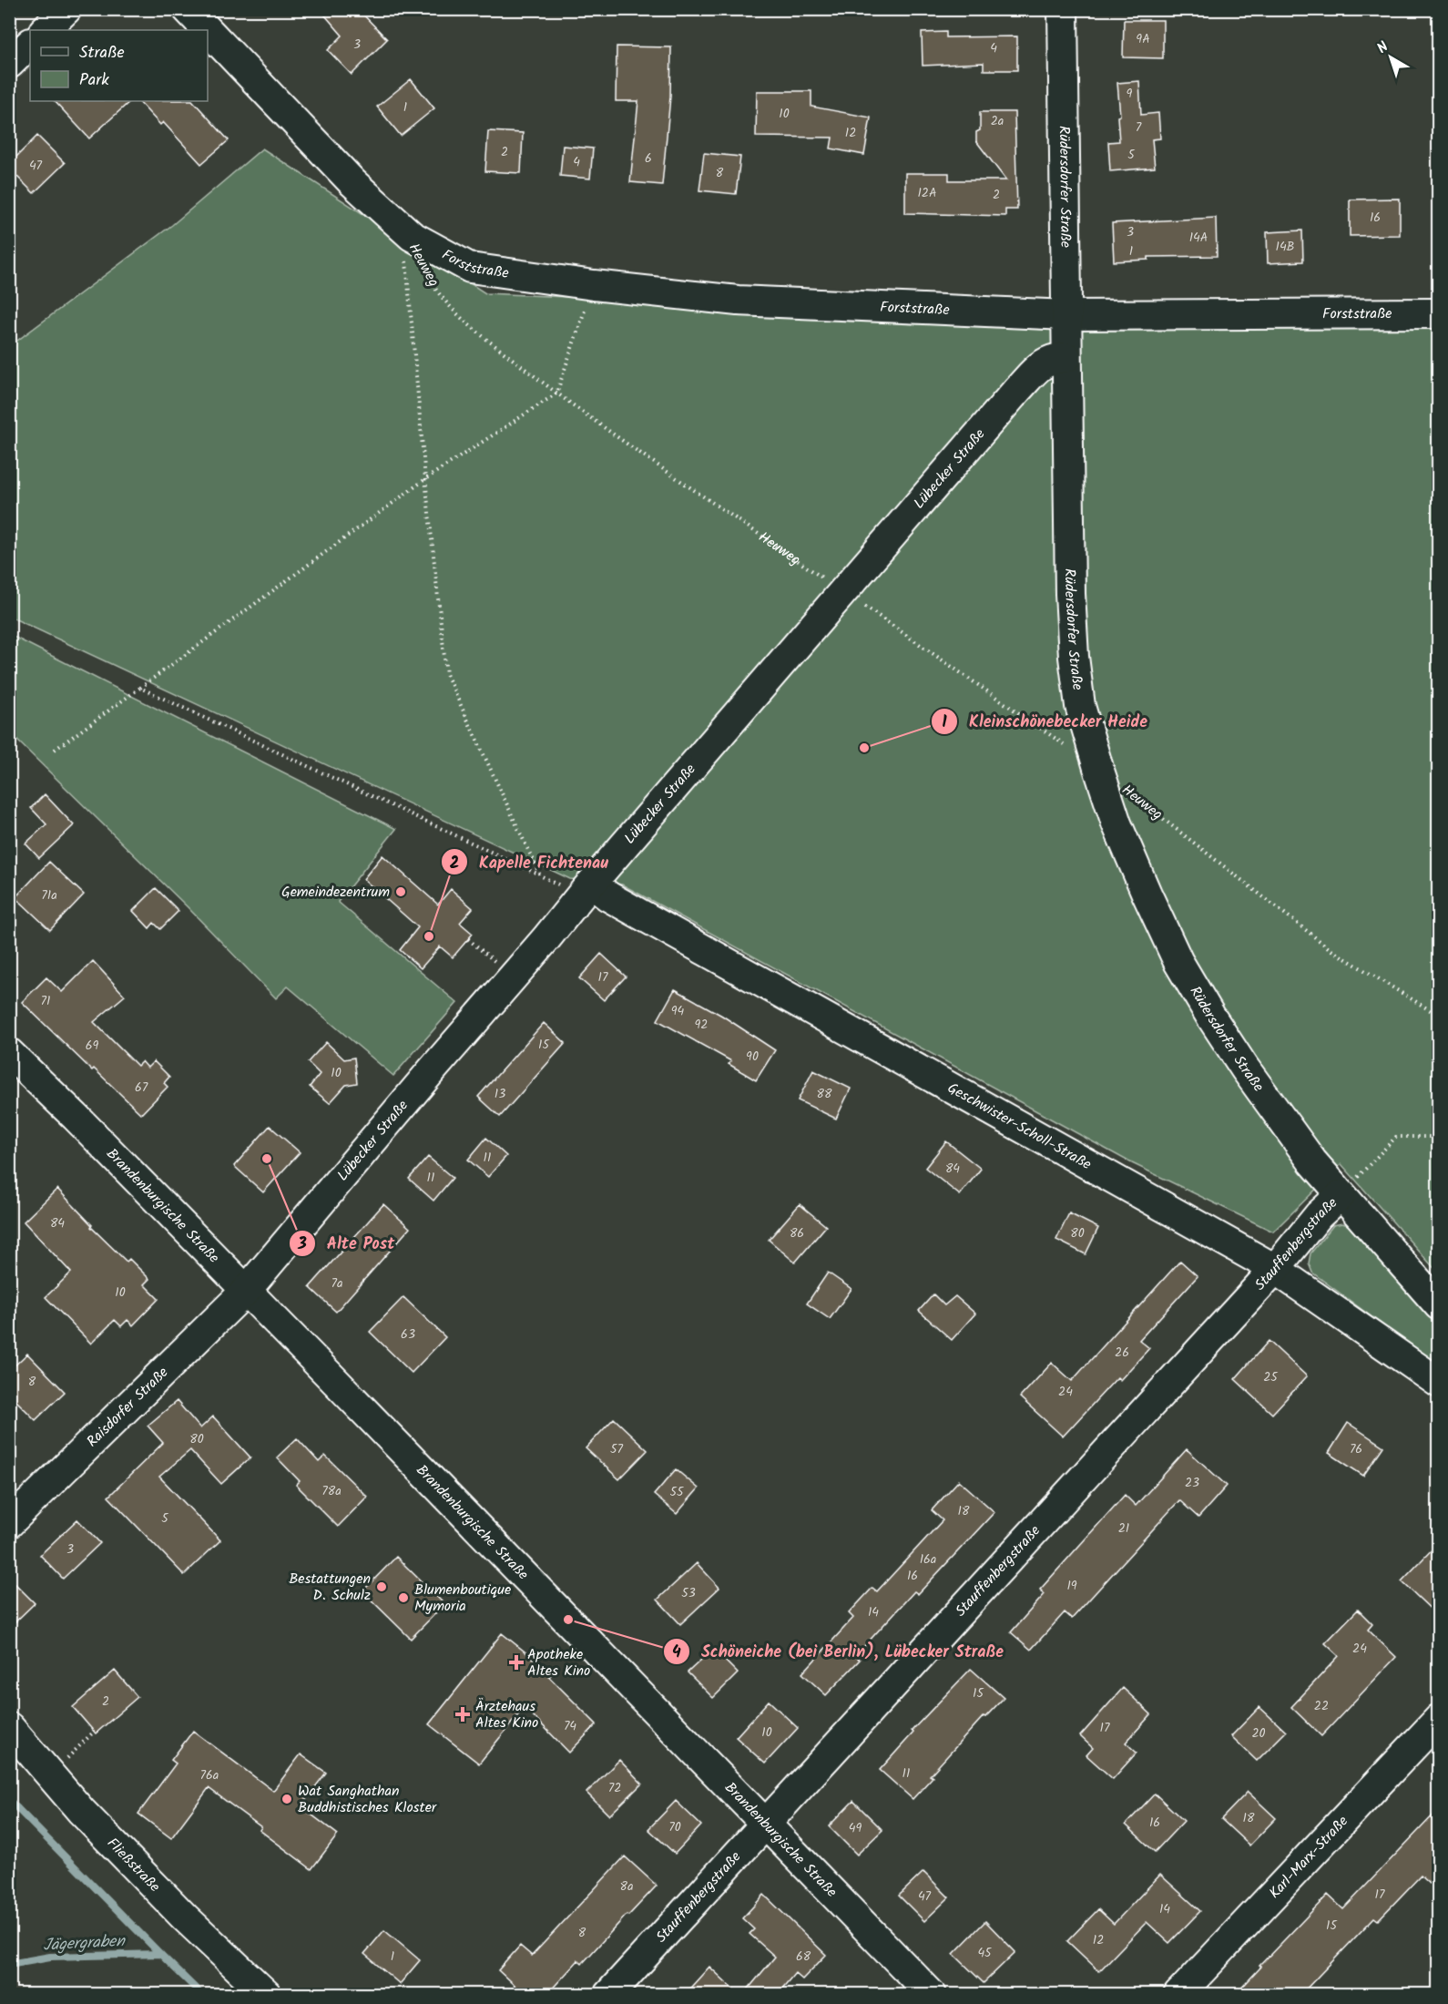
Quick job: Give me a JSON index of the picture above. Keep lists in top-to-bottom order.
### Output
{
  "streets": {
    "street": [
      "Rüdersdorfer Straße",
      "Forststraße",
      "Heuweg",
      "Lübecker Straße",
      "Geschwister-Scholl-Straße",
      "Brandenburgische Straße",
      "Stauffenbergstraße",
      "Raisdorfer Straße",
      "Karl-Marx-Straße",
      "Fließstraße"
    ]
  },
  "crossings": [
    ["Rüdersdorfer Straße", "Forststraße"],
    ["Rüdersdorfer Straße", "Heuweg"],
    ["Rüdersdorfer Straße", "Lübecker Straße"],
    ["Rüdersdorfer Straße", "Stauffenbergstraße"],
    ["Forststraße", "Heuweg"],
    ["Heuweg", "Lübecker Straße"],
    ["Lübecker Straße", "Geschwister-Scholl-Straße"],
    ["Lübecker Straße", "Brandenburgische Straße"],
    ["Lübecker Straße", "Raisdorfer Straße"],
    ["Geschwister-Scholl-Straße", "Stauffenbergstraße"],
    ["Brandenburgische Straße", "Stauffenbergstraße"],
    ["Brandenburgische Straße", "Raisdorfer Straße"]
  ],
  "water": ["Jägergraben"],
  "places": {
    "other": [
      "Kleinschönebecker Heide",
      "Gemeindezentrum",
      "Kapelle Fichtenau",
      "Alte Post",
      "Bestattungen D. Schulz",
      "Blumenboutique Mymoria",
      "Schöneiche (bei Berlin), Lübecker Straße",
      "Wat Sanghathan Buddhistisches Kloster"
    ],
    "health": ["Apotheke Altes Kino", "Ärztehaus Altes Kino"]
  },
  "house_numbers": [
    "9A",
    "3",
    "4",
    "9",
    "1",
    "10",
    "2a",
    "7",
    "12",
    "2",
    "5",
    "6",
    "4",
    "47",
    "8",
    "12A",
    "2",
    "16",
    "3",
    "14A",
    "14B",
    "1",
    "71a",
    "17",
    "71",
    "94",
    "92",
    "15",
    "69",
    "90",
    "10",
    "67",
    "13",
    "88",
    "11",
    "84",
    "11",
    "84",
    "86",
    "80",
    "7a",
    "10",
    "63",
    "26",
    "25",
    "8",
    "24",
    "80",
    "57",
    "76",
    "23",
    "78a",
    "55",
    "18",
    "5",
    "21",
    "3",
    "16a",
    "16",
    "19",
    "53",
    "14",
    "24",
    "15",
    "2",
    "22",
    "74",
    "17",
    "10",
    "20",
    "11",
    "76a",
    "72",
    "18",
    "16",
    "70",
    "49",
    "8a",
    "17",
    "47",
    "14",
    "15",
    "8",
    "12",
    "45",
    "1",
    "68"
  ],
  "legend": ["Straße", "Park"],
  "north": "top left"
}
